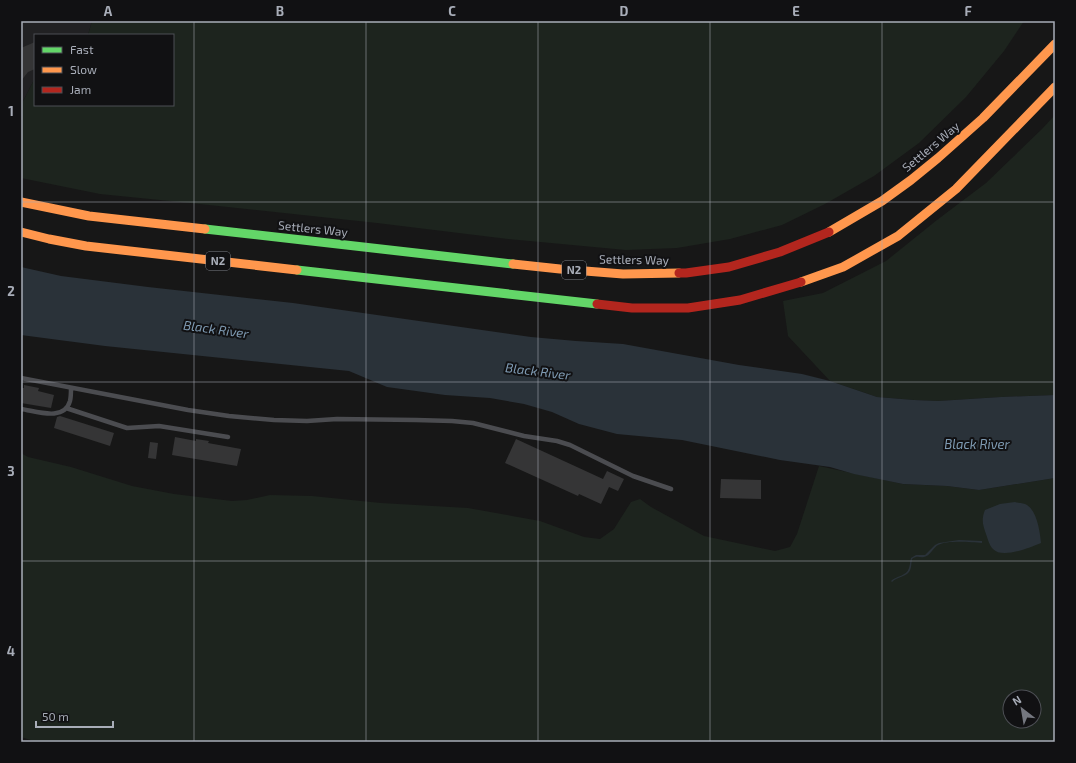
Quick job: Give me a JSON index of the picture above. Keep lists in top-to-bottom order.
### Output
{
  "streets": {
    "highway": ["Settlers Way", "N2"]
  },
  "water": ["Black River"],
  "legend": ["Fast", "Slow", "Jam"],
  "scale_bar": "50 m",
  "north": "top left",
  "grid": {
    "columns": [
      "A",
      "B",
      "C",
      "D",
      "E",
      "F"
    ],
    "rows": [
      "1",
      "2",
      "3",
      "4"
    ]
  }
}
